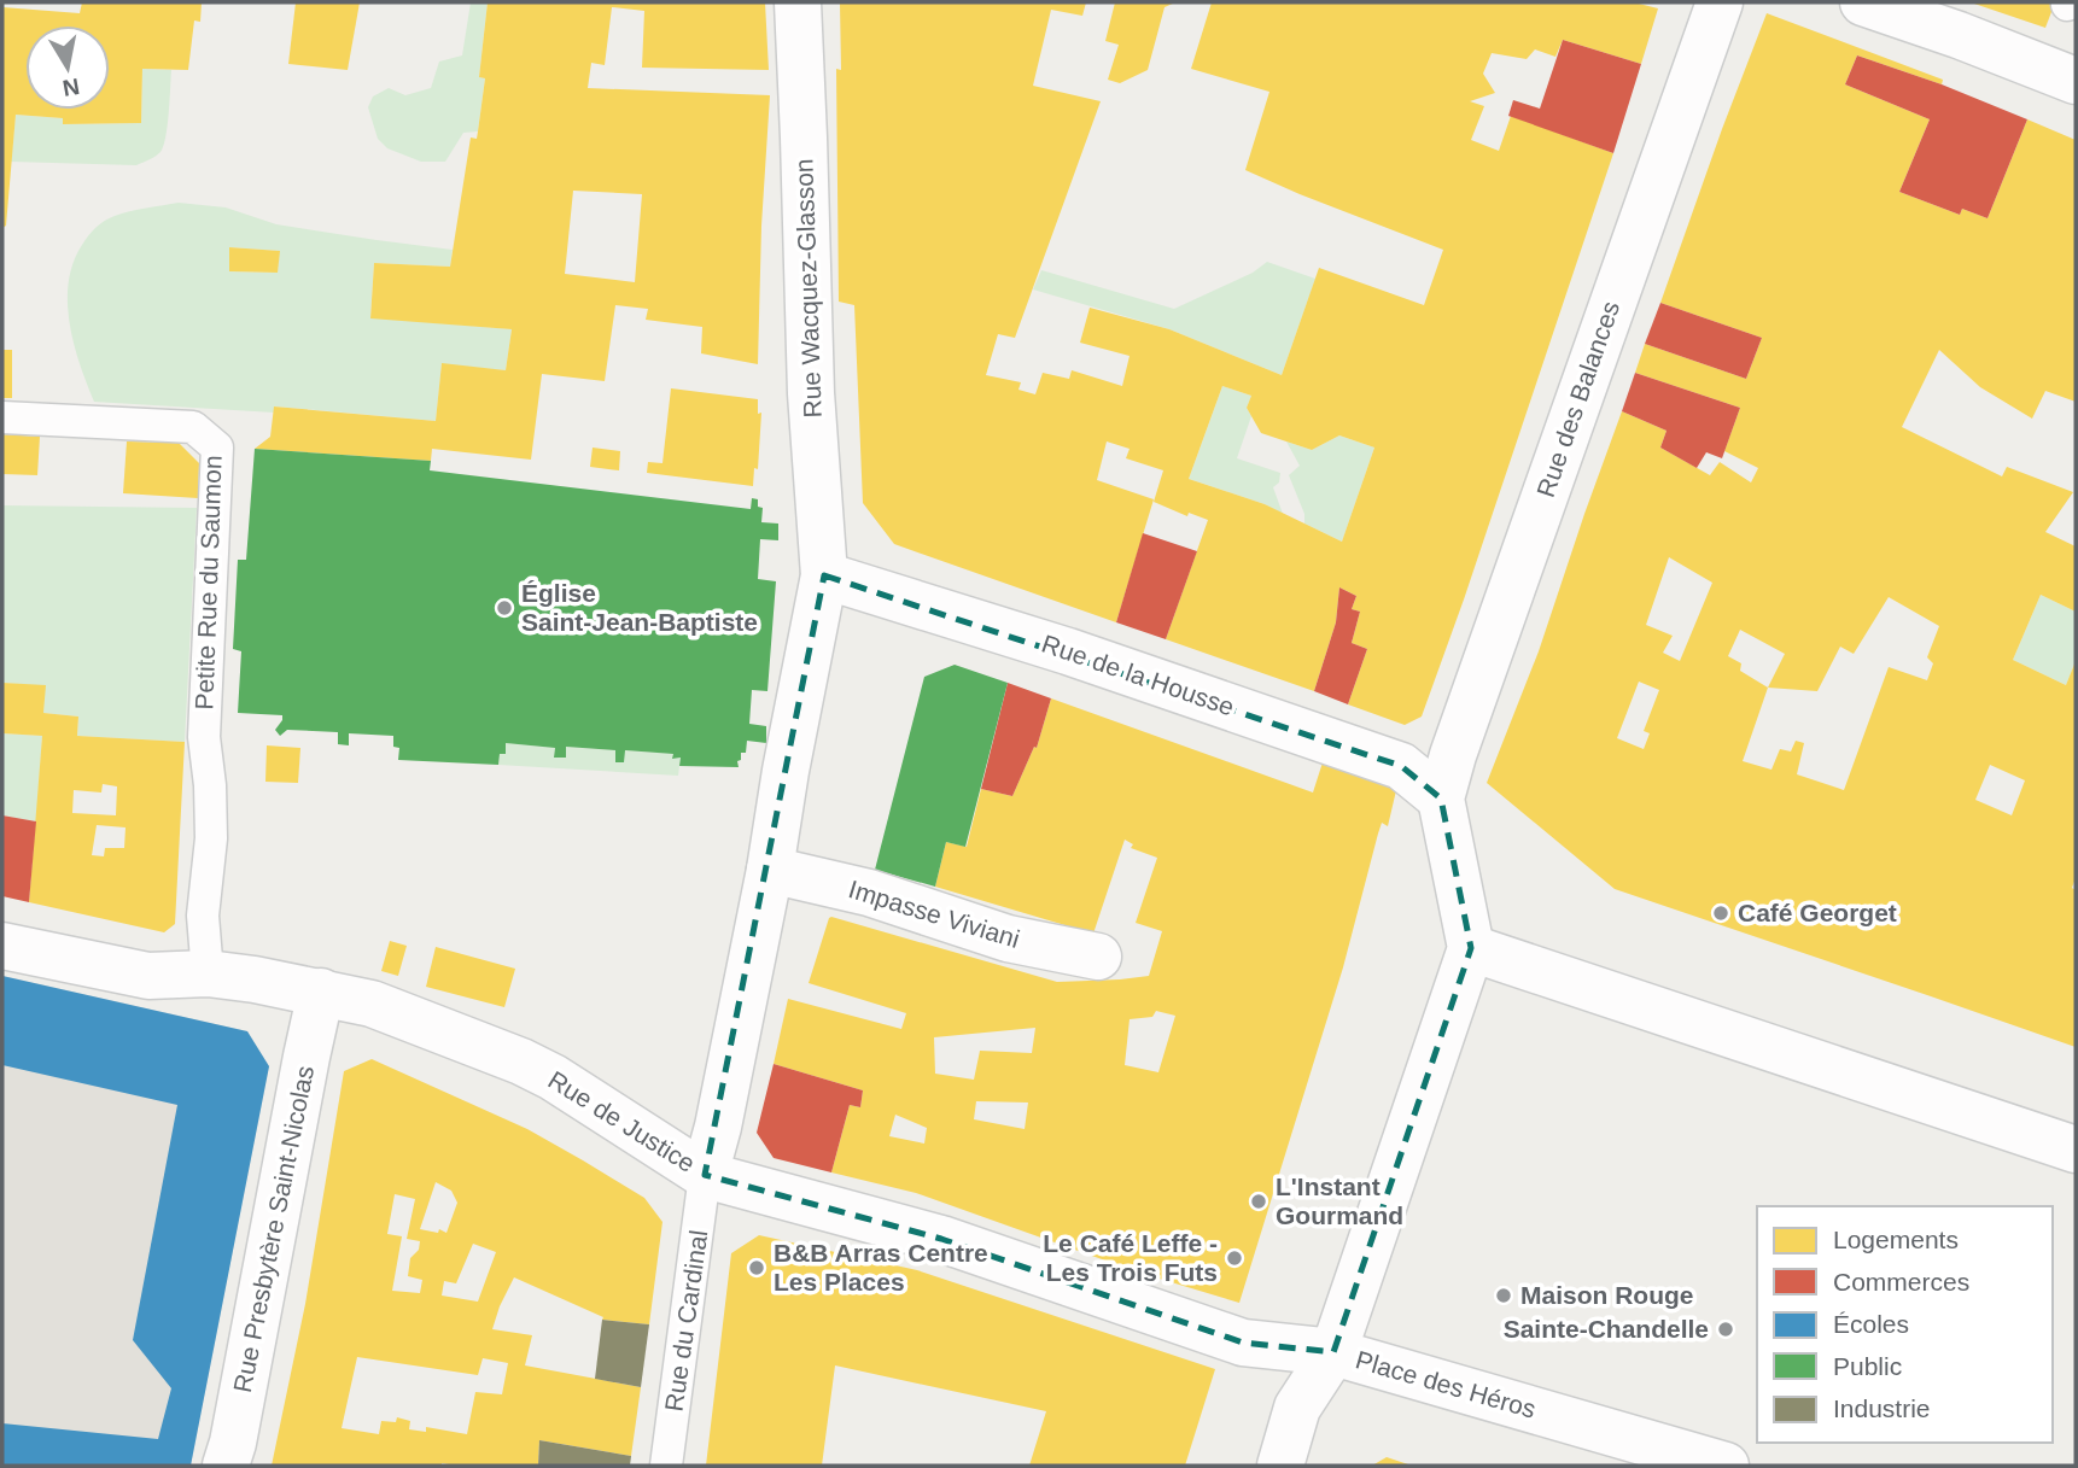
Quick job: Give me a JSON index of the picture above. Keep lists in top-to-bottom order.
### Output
{
  "streets": {
    "street": [
      "Rue Wacquez-Glasson",
      "Rue des Balances",
      "Rue de la Housse",
      "Impasse Viviani",
      "Rue de Justice",
      "Rue Presbytère Saint-Nicolas",
      "Place des Héros"
    ],
    "lane": ["Petite Rue du Saumon", "Rue du Cardinal"]
  },
  "crossings": [
    ["Rue Wacquez-Glasson", "Rue de la Housse"],
    ["Rue Wacquez-Glasson", "Impasse Viviani"],
    ["Rue Wacquez-Glasson", "Rue de Justice"],
    ["Rue Wacquez-Glasson", "Rue du Cardinal"],
    ["Rue des Balances", "Rue de la Housse"],
    ["Petite Rue du Saumon", "Rue de Justice"],
    ["Rue de Justice", "Rue Presbytère Saint-Nicolas"],
    ["Rue de Justice", "Rue du Cardinal"],
    ["Rue de Justice", "Place des Héros"]
  ],
  "places": [
    "Église Saint-Jean-Baptiste",
    "Café Georget",
    "L'Instant Gourmand",
    "Le Café Leffe - Les Trois Futs",
    "B&B Arras Centre Les Places",
    "Maison Rouge",
    "Sainte-Chandelle"
  ],
  "legend": [
    "Logements",
    "Commerces",
    "Écoles",
    "Public",
    "Industrie"
  ],
  "north": "bottom"
}
